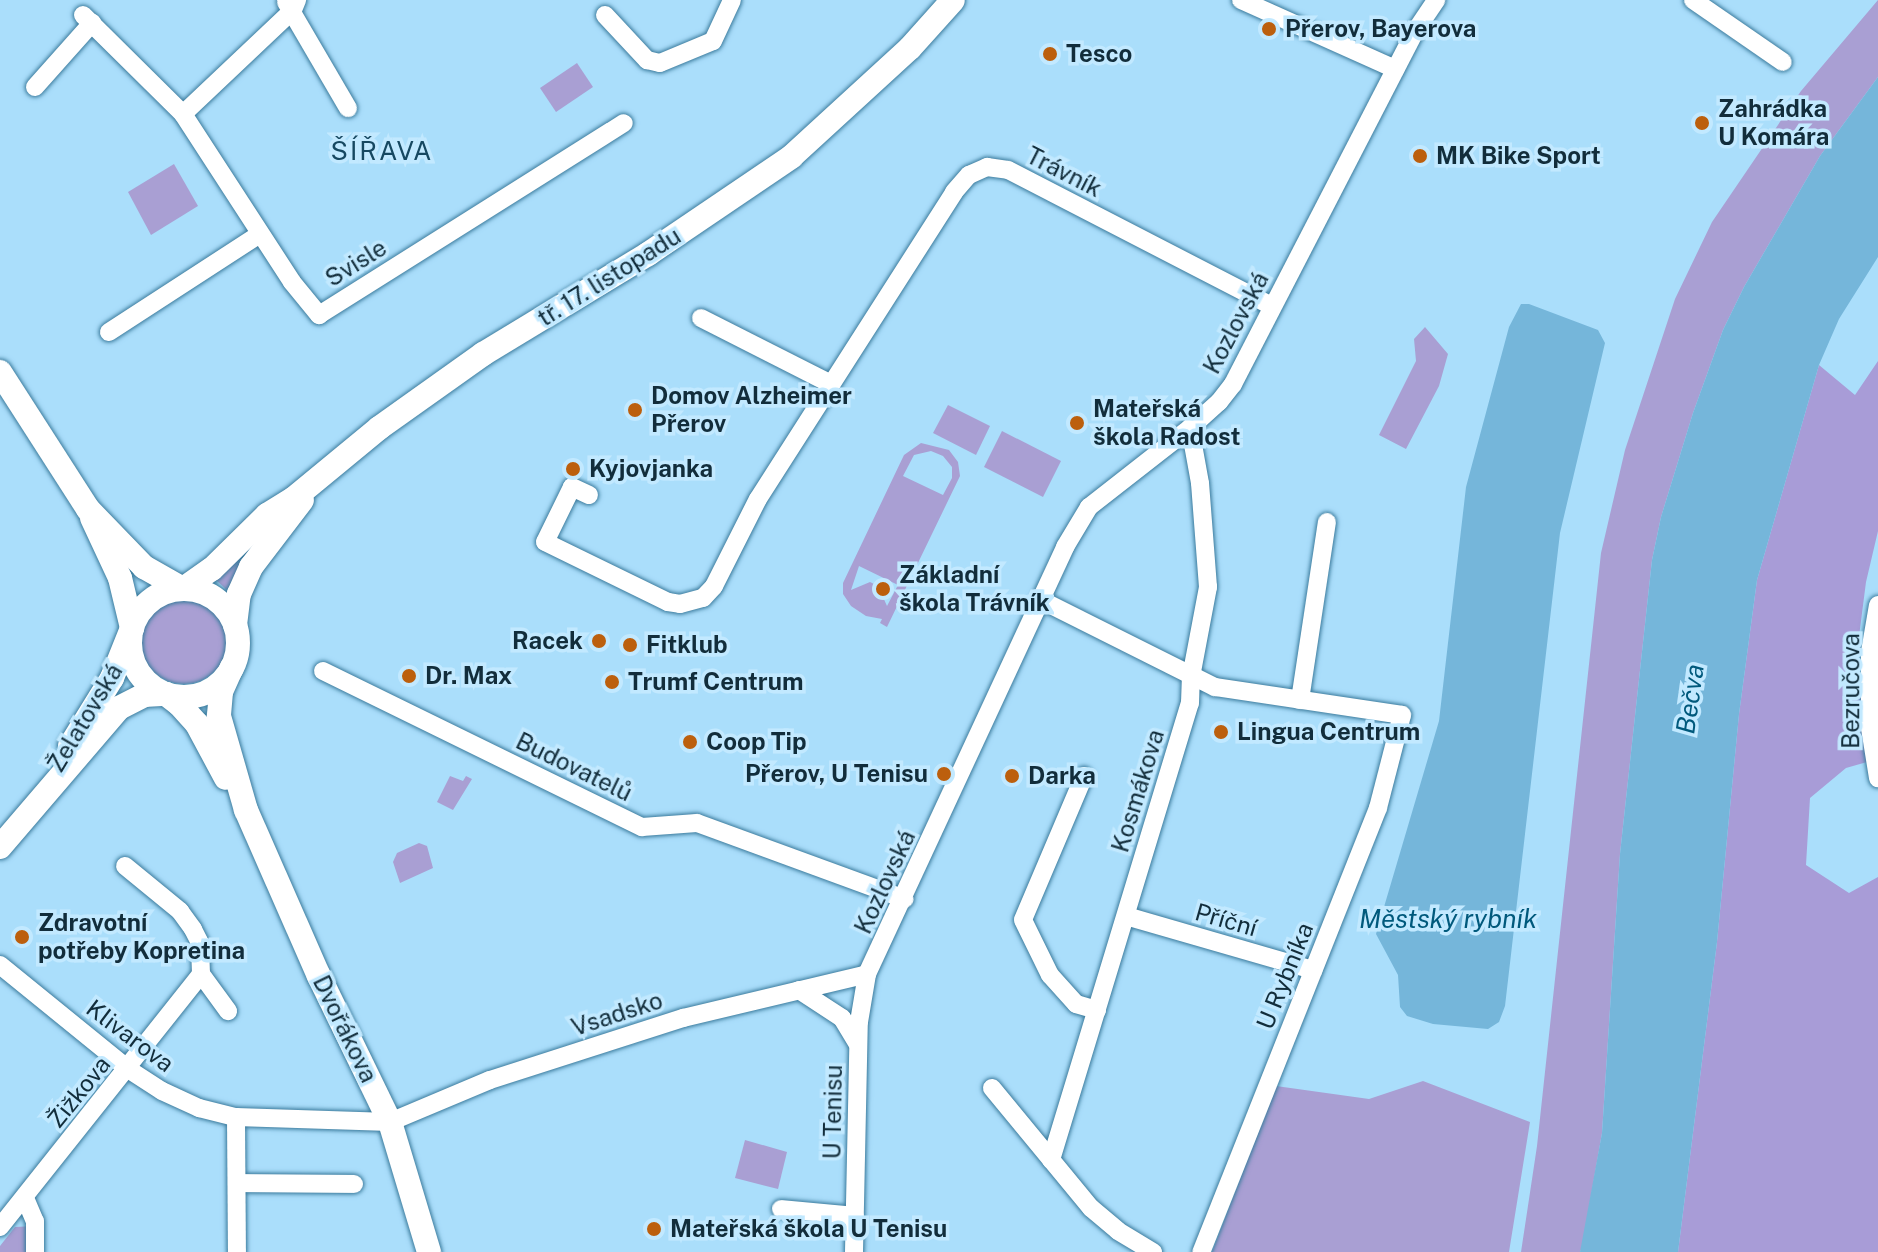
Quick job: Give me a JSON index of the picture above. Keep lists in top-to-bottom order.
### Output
{
  "streets": {
    "main road": ["tř. 17. listopadu", "Želatovská", "Dvořákova"],
    "street": [
      "Trávník",
      "Svisle",
      "Kozlovská",
      "Bezručova",
      "Budovatelů",
      "Kosmákova",
      "Příční",
      "U Rybníka",
      "Vsadsko",
      "Klivarova",
      "Žižkova",
      "U Tenisu"
    ]
  },
  "crossings": [
    ["Trávník", "Kozlovská"],
    ["tř. 17. listopadu", "Želatovská"],
    ["tř. 17. listopadu", "Dvořákova"],
    ["Kozlovská", "Budovatelů"],
    ["Kozlovská", "Kosmákova"],
    ["Kozlovská", "Vsadsko"],
    ["Kozlovská", "U Tenisu"],
    ["Želatovská", "Dvořákova"],
    ["Kosmákova", "Příční"],
    ["Příční", "U Rybníka"],
    ["Vsadsko", "Dvořákova"],
    ["Vsadsko", "Klivarova"],
    ["Vsadsko", "U Tenisu"],
    ["Dvořákova", "Klivarova"],
    ["Klivarova", "Žižkova"]
  ],
  "districts": ["ŠÍŘAVA"],
  "water": ["Bečva", "Městský rybník"],
  "places": [
    "Přerov, Bayerova",
    "Tesco",
    "Zahrádka U Komára",
    "MK Bike Sport",
    "Domov Alzheimer Přerov",
    "Mateřská škola Radost",
    "Kyjovjanka",
    "Základní škola Trávník",
    "Racek",
    "Fitklub",
    "Dr. Max",
    "Trumf Centrum",
    "Lingua Centrum",
    "Coop Tip",
    "Přerov, U Tenisu",
    "Darka",
    "Zdravotní potřeby Kopretina",
    "Mateřská škola U Tenisu"
  ]
}
